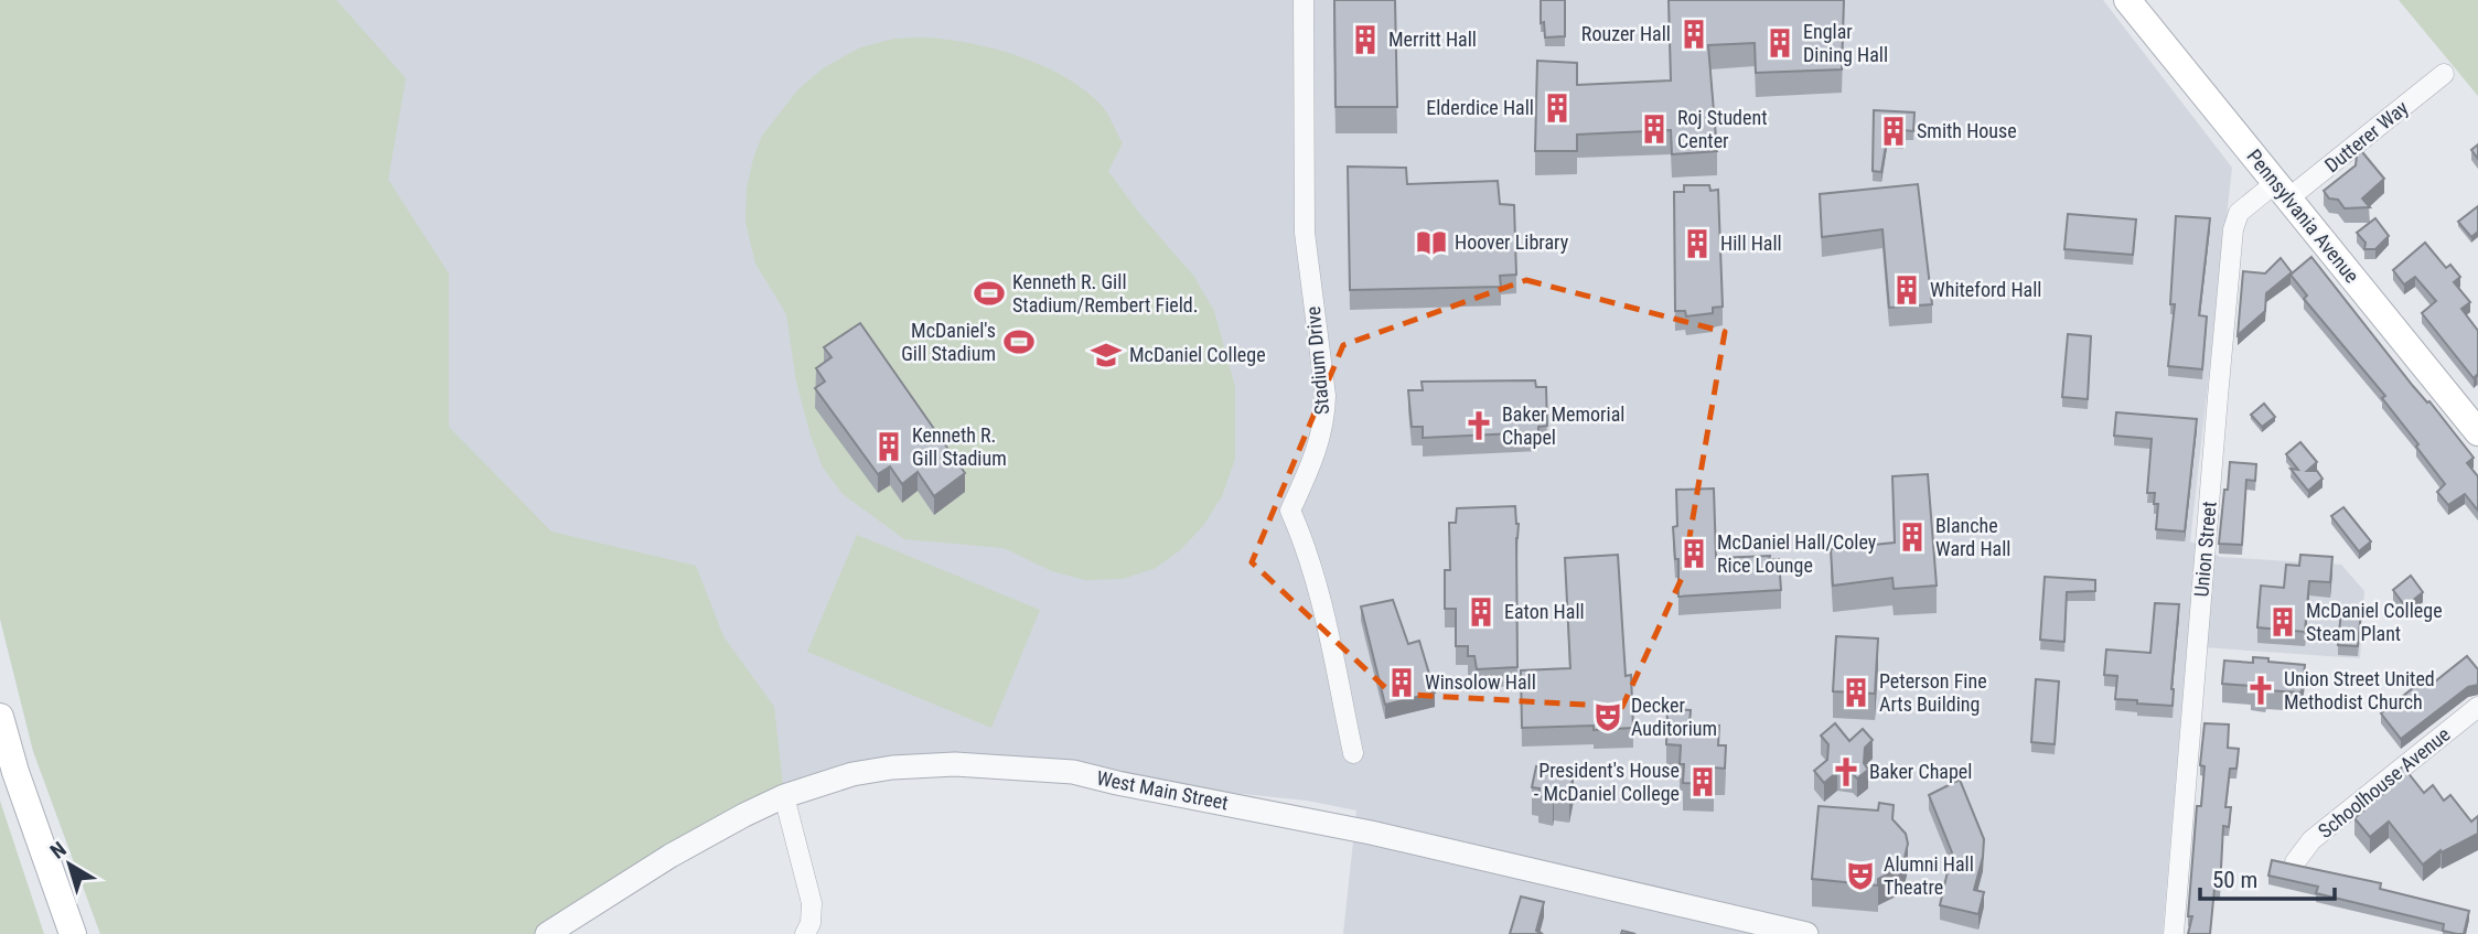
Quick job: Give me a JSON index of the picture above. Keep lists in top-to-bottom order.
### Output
{
  "streets": {
    "main road": ["Pennsylvania Avenue"],
    "street": [
      "Dutterer Way",
      "Stadium Drive",
      "Union Street",
      "Schoolhouse Avenue",
      "West Main Street"
    ]
  },
  "crossings": [
    ["Dutterer Way", "Pennsylvania Avenue"],
    ["Dutterer Way", "Union Street"],
    ["Pennsylvania Avenue", "Union Street"]
  ],
  "places": {
    "building": [
      "Rouzer Hall",
      "Merritt Hall",
      "Englar Dining Hall",
      "Elderdice Hall",
      "Roj Student Center",
      "Smith House",
      "Hill Hall",
      "Whiteford Hall",
      "Kenneth R. Gill Stadium",
      "Blanche Ward Hall",
      "McDaniel Hall/Coley Rice Lounge",
      "Eaton Hall",
      "McDaniel College Steam Plant",
      "Winsolow Hall",
      "Peterson Fine Arts Building",
      "President's House - McDaniel College"
    ],
    "library": ["Hoover Library"],
    "sports": ["Kenneth R. Gill Stadium/Rembert Field.", "McDaniel's Gill Stadium"],
    "school or university": ["McDaniel College"],
    "church": ["Baker Memorial Chapel", "Union Street United Methodist Church", "Baker Chapel"],
    "theatre": ["Decker Auditorium", "Alumni Hall Theatre"]
  },
  "scale_bar": "50 m",
  "north": "top left"
}
